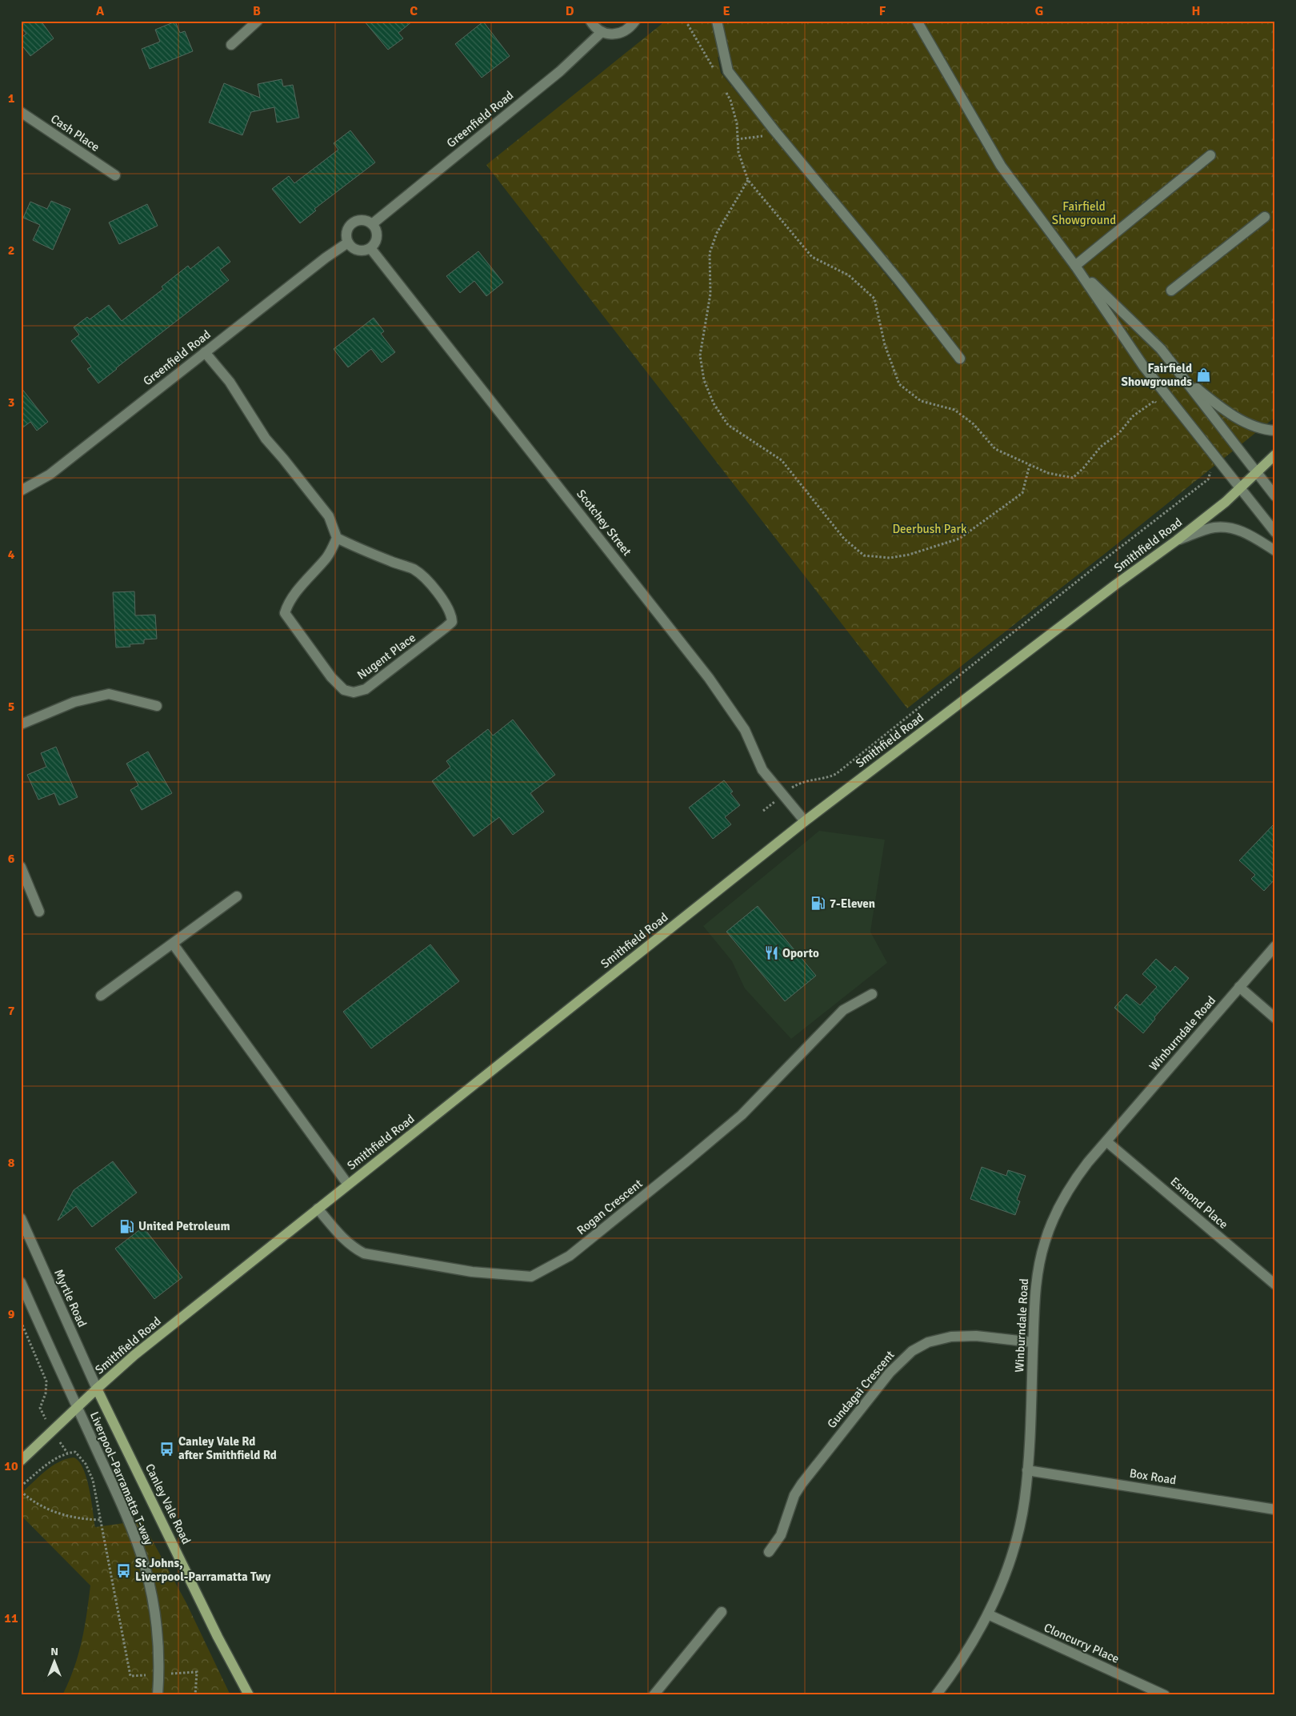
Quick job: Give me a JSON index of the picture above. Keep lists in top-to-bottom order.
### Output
{
  "streets": {
    "main road": ["Smithfield Road", "Canley Vale Road"],
    "street": [
      "Greenfield Road",
      "Cash Place",
      "Scotchey Street",
      "Nugent Place",
      "Winburndale Road",
      "Esmond Place",
      "Rogan Crescent",
      "Myrtle Road",
      "Gundagai Crescent",
      "Box Road",
      "Liverpool–Parramatta T-way",
      "Cloncurry Place"
    ]
  },
  "crossings": [
    ["Greenfield Road", "Scotchey Street"],
    ["Scotchey Street", "Smithfield Road"],
    ["Smithfield Road", "Rogan Crescent"],
    ["Smithfield Road", "Myrtle Road"],
    ["Smithfield Road", "Liverpool–Parramatta T-way"],
    ["Smithfield Road", "Canley Vale Road"],
    ["Winburndale Road", "Esmond Place"],
    ["Winburndale Road", "Gundagai Crescent"],
    ["Winburndale Road", "Box Road"],
    ["Winburndale Road", "Cloncurry Place"],
    ["Myrtle Road", "Canley Vale Road"]
  ],
  "parks": ["Fairfield Showground", "Deerbush Park"],
  "places": {
    "shop": ["Fairfield Showgrounds"],
    "fuel station": ["7-Eleven", "United Petroleum"],
    "restaurant": ["Oporto"],
    "bus stop": ["Canley Vale Rd after Smithfield Rd", "St Johns, Liverpool-Parramatta Twy"]
  },
  "north": "top",
  "grid": {
    "columns": [
      "A",
      "B",
      "C",
      "D",
      "E",
      "F",
      "G",
      "H"
    ],
    "rows": [
      "1",
      "2",
      "3",
      "4",
      "5",
      "6",
      "7",
      "8",
      "9",
      "10",
      "11"
    ]
  }
}
